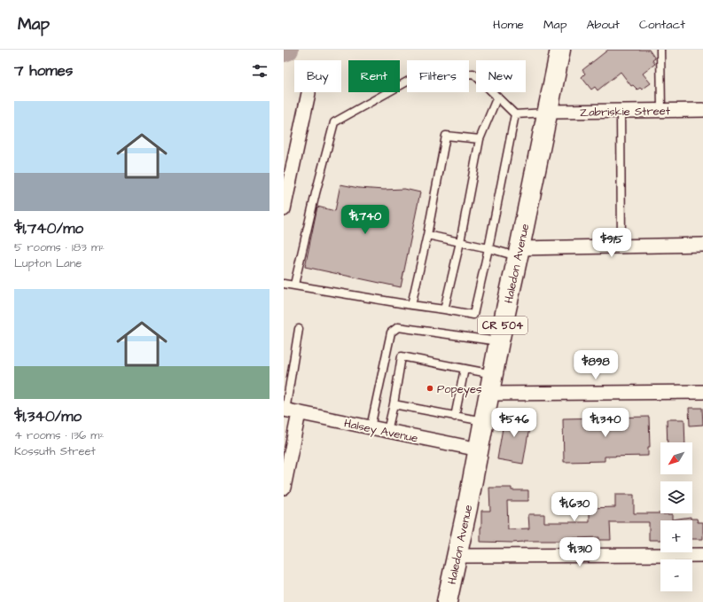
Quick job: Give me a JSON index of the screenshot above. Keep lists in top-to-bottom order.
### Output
{
  "streets": {
    "main road": ["Haledon Avenue", "CR 504"],
    "street": ["Zabriskie Street", "Halsey Avenue"]
  },
  "crossings": [
    ["Zabriskie Street", "Haledon Avenue"],
    ["Haledon Avenue", "Halsey Avenue"]
  ],
  "places": ["Popeyes"],
  "north": "bottom left",
  "page": {
    "header": "Map",
    "nav": [
      "Home",
      "Map",
      "About",
      "Contact"
    ],
    "heading": "7 homes",
    "chip": [
      "Buy",
      "Rent",
      "Filters",
      "New"
    ],
    "list": [
      {
        "name": "$1,740/mo",
        "note": "5 rooms · 183 m² · Lupton Lane"
      },
      {
        "name": "$1,340/mo",
        "note": "4 rooms · 136 m² · Kossuth Street"
      }
    ],
    "price": [
      "$1,740",
      "$915",
      "$898",
      "$546",
      "$1,340",
      "$1,630",
      "$1,310"
    ],
    "map_buttons": ["+", "−"]
  }
}
